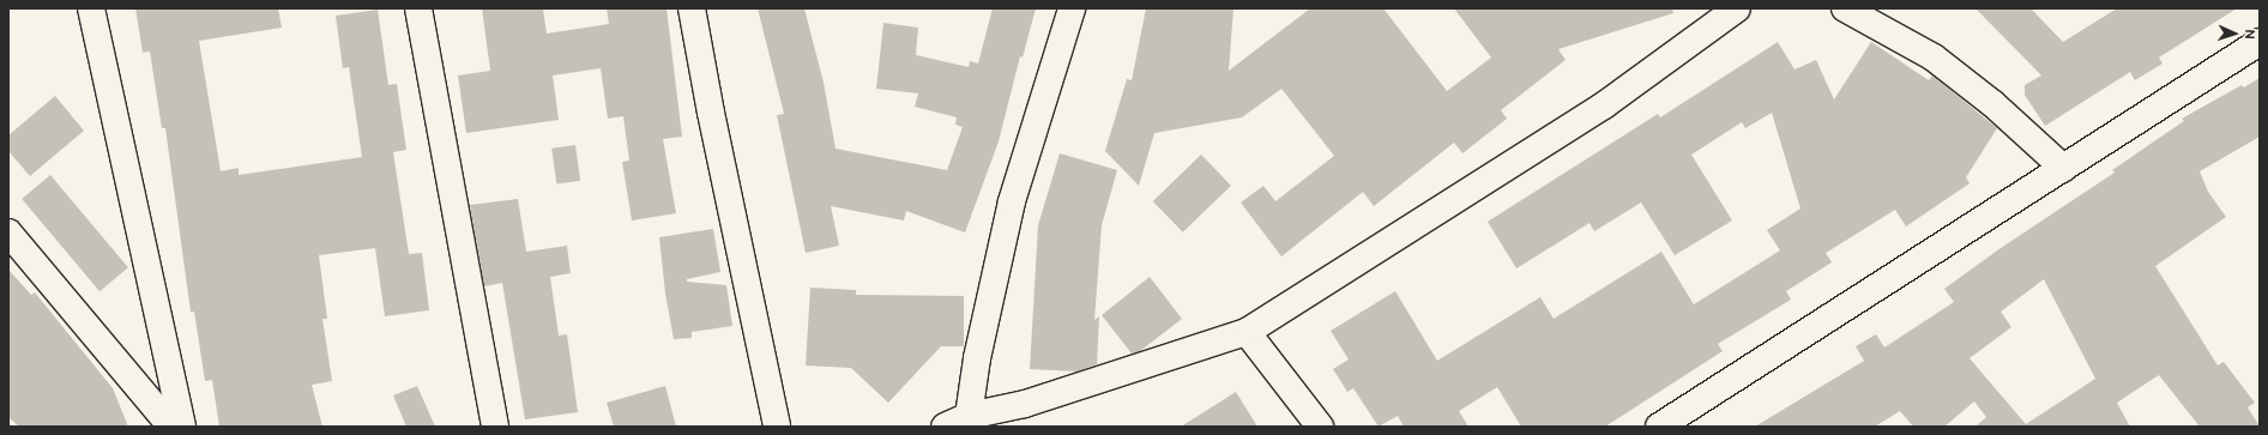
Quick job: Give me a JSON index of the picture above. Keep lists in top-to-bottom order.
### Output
{
  "north": "right"
}
